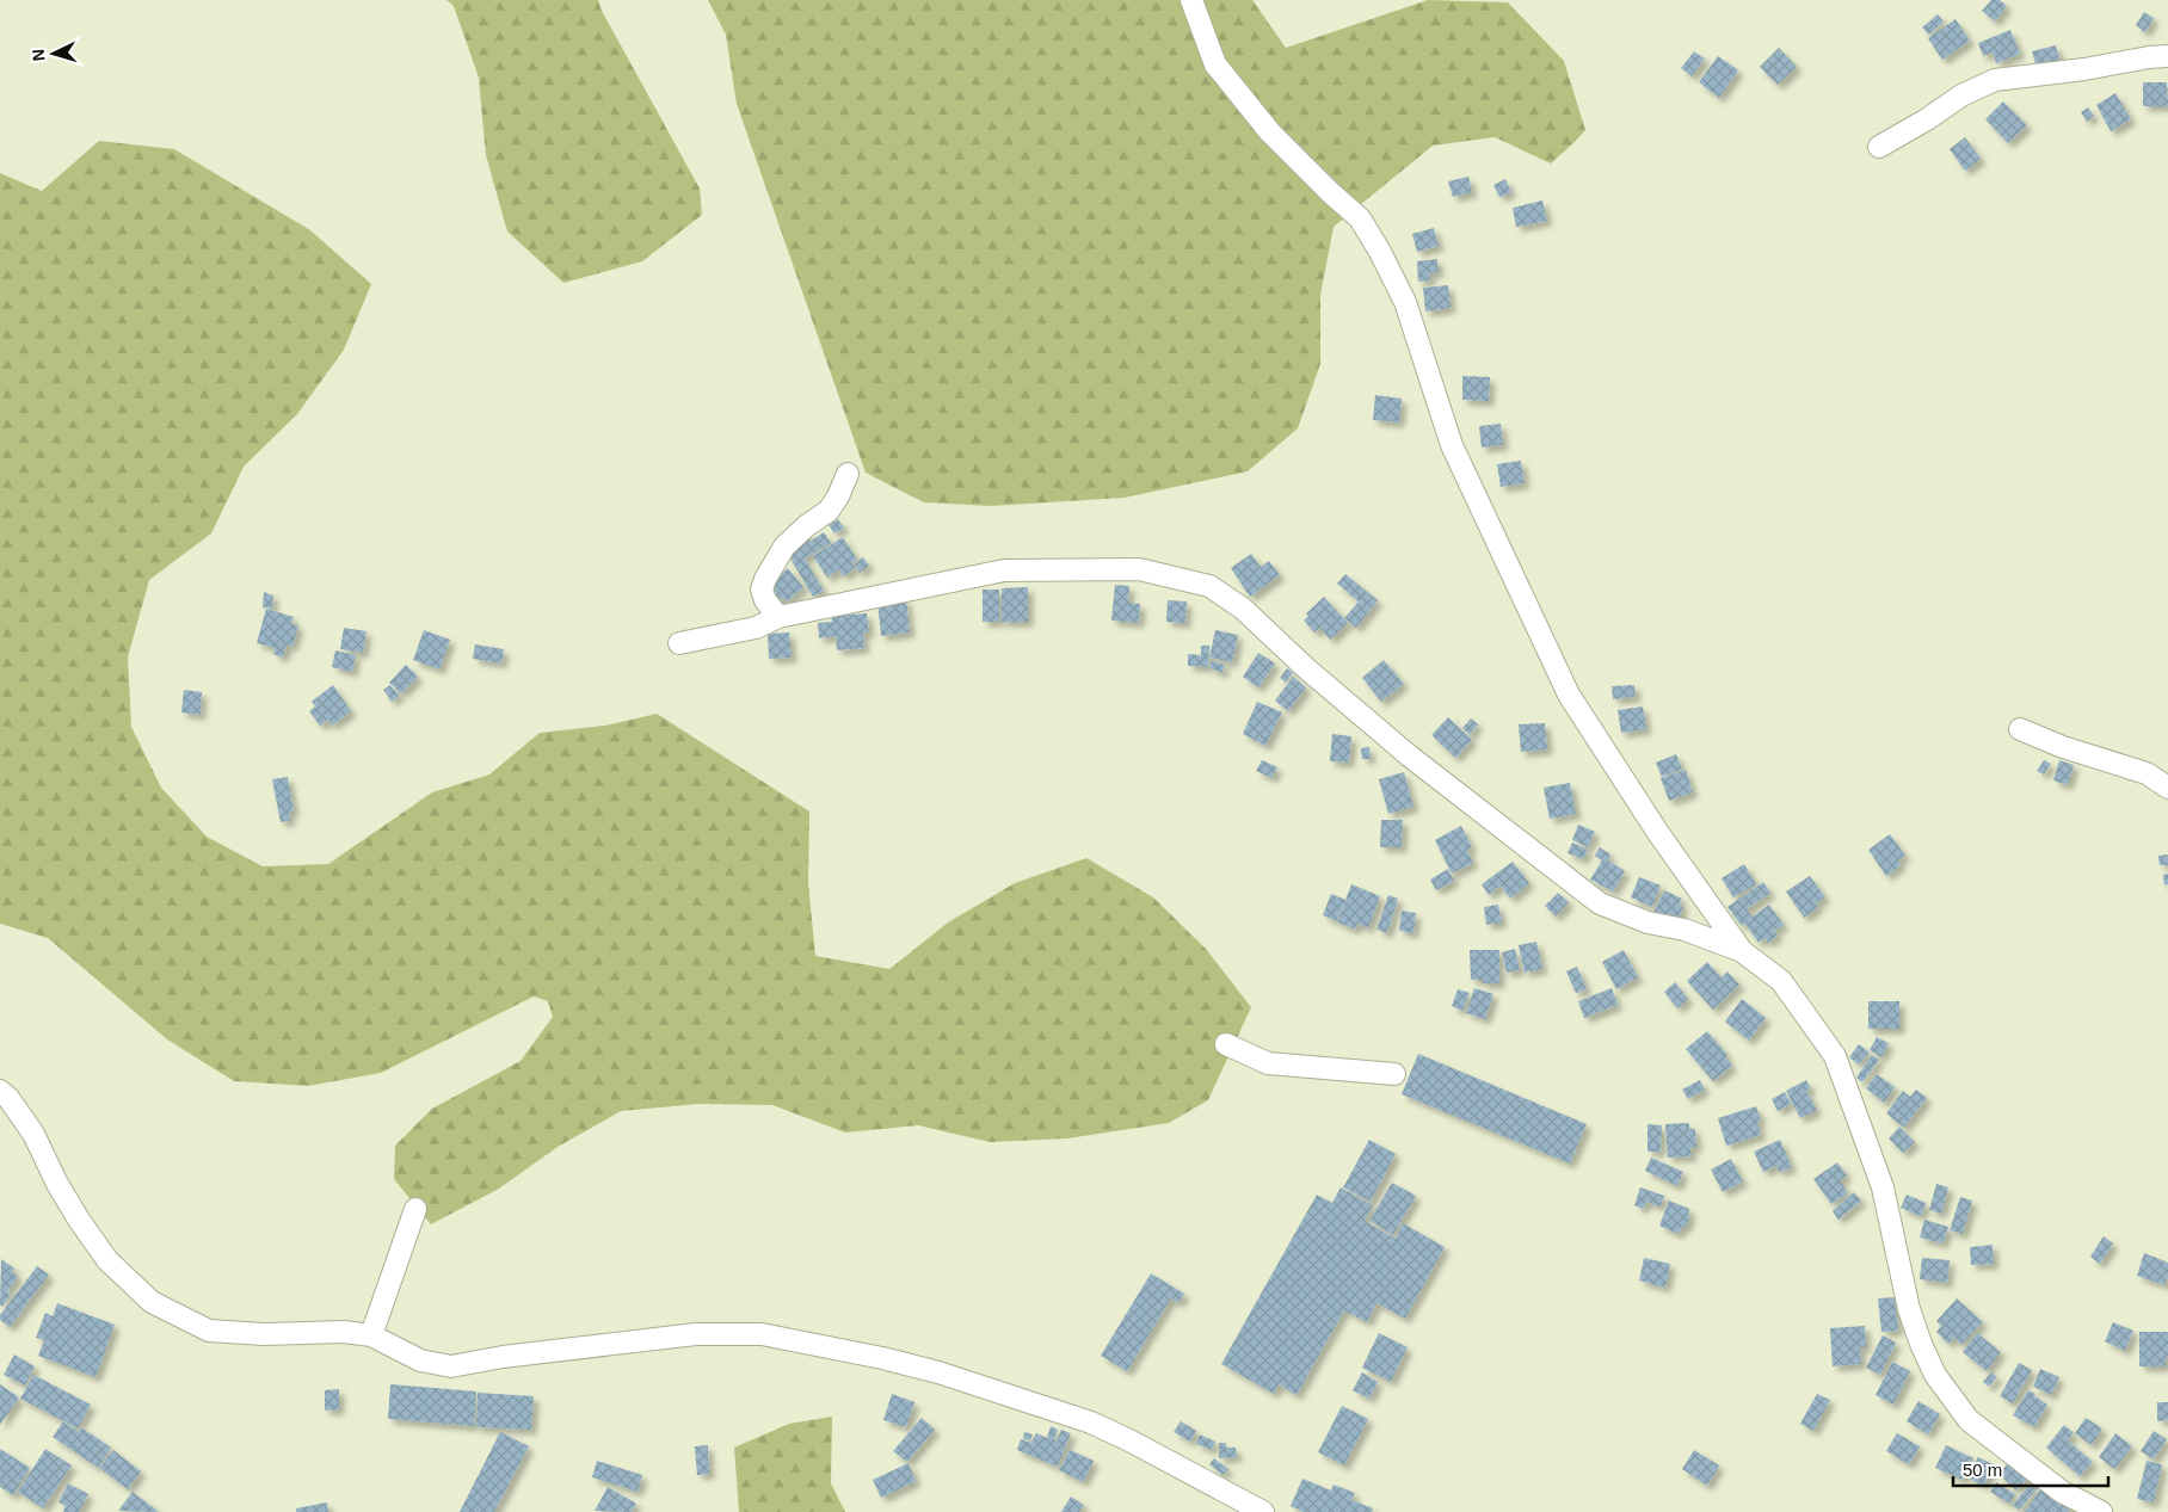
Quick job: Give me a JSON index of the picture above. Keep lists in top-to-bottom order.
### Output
{
  "scale_bar": "50 m",
  "north": "left"
}
